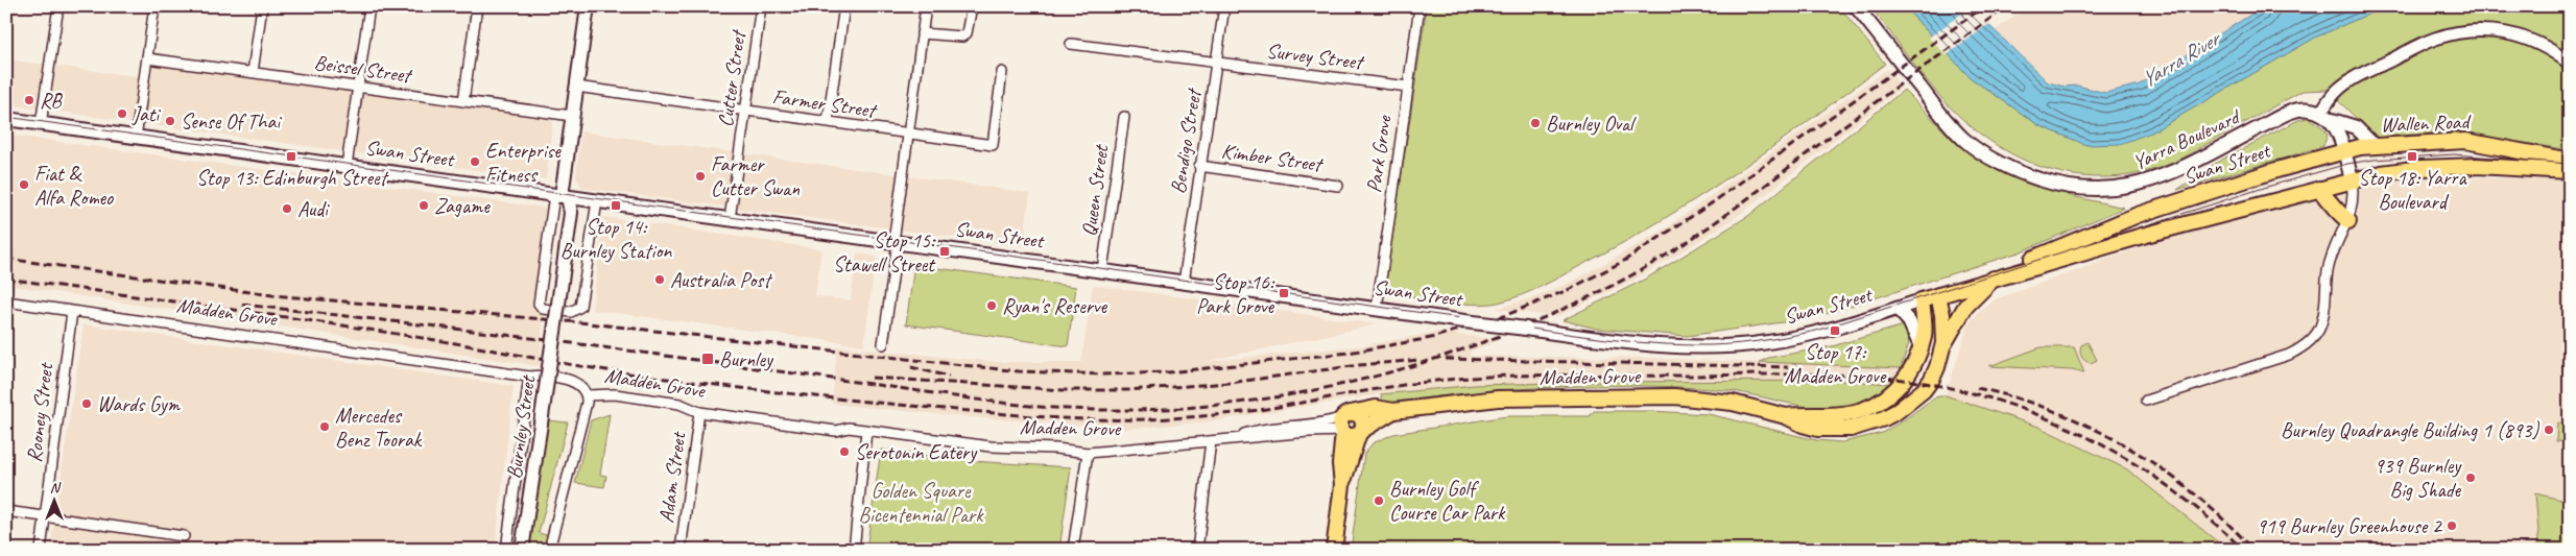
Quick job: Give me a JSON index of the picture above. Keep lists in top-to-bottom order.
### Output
{
  "streets": {
    "main road": [
      "Wallen Road",
      "Yarra Boulevard",
      "Swan Street",
      "Madden Grove",
      "Burnley Street"
    ],
    "street": [
      "Survey Street",
      "Beissel Street",
      "Cutter Street",
      "Farmer Street",
      "Bendigo Street",
      "Park Grove",
      "Kimber Street",
      "Queen Street",
      "Rooney Street",
      "Adam Street"
    ]
  },
  "crossings": [
    ["Survey Street", "Bendigo Street"],
    ["Survey Street", "Park Grove"],
    ["Beissel Street", "Burnley Street"],
    ["Cutter Street", "Farmer Street"],
    ["Cutter Street", "Swan Street"],
    ["Farmer Street", "Burnley Street"],
    ["Wallen Road", "Yarra Boulevard"],
    ["Wallen Road", "Swan Street"],
    ["Bendigo Street", "Swan Street"],
    ["Bendigo Street", "Kimber Street"],
    ["Swan Street", "Park Grove"],
    ["Swan Street", "Queen Street"],
    ["Swan Street", "Madden Grove"],
    ["Swan Street", "Burnley Street"],
    ["Madden Grove", "Rooney Street"],
    ["Madden Grove", "Burnley Street"],
    ["Madden Grove", "Adam Street"]
  ],
  "water": ["Yarra River"],
  "parks": ["Golden Square Bicentennial Park"],
  "places": {
    "other": [
      "RB",
      "Jati",
      "Sense Of Thai",
      "Burnley Oval",
      "Enterprise Fitness",
      "Farmer Cutter Swan",
      "Fiat & Alfa Romeo",
      "Zagame",
      "Audi",
      "Australia Post",
      "Ryan's Reserve",
      "Wards Gym",
      "Mercedes Benz Toorak",
      "Burnley Quadrangle Building 1 (893)",
      "Serotonin Eatery",
      "939 Burnley Big Shade",
      "Burnley Golf Course Car Park",
      "919 Burnley Greenhouse 2"
    ],
    "transit": [
      "Stop 13: Edinburgh Street",
      "Stop 18: Yarra Boulevard",
      "Stop 14: Burnley Station",
      "Stop 15: Stawell Street",
      "Stop 16: Park Grove",
      "Stop 17: Madden Grove",
      "Burnley"
    ]
  },
  "north": "top"
}
